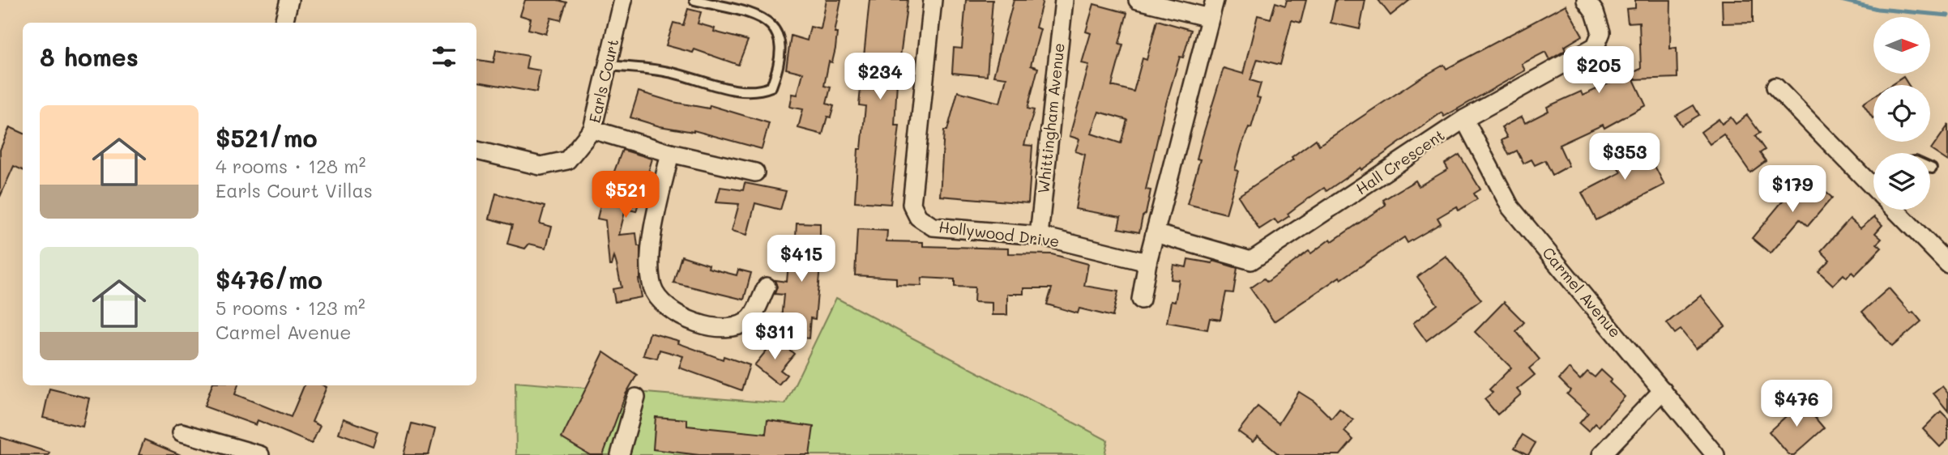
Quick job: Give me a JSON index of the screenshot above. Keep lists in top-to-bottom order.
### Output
{
  "streets": {
    "street": [
      "Earls Court",
      "Whittingham Avenue",
      "Hall Crescent",
      "Hollywood Drive",
      "Carmel Avenue"
    ]
  },
  "crossings": [
    ["Whittingham Avenue", "Hollywood Drive"],
    ["Hall Crescent", "Carmel Avenue"]
  ],
  "north": "right",
  "page": {
    "heading": "8 homes",
    "price": [
      "$205",
      "$234",
      "$353",
      "$179",
      "$521",
      "$415",
      "$311",
      "$476"
    ],
    "list": [
      {
        "name": "$521/mo",
        "note": "4 rooms · 128 m² · Earls Court Villas"
      },
      {
        "name": "$476/mo",
        "note": "5 rooms · 123 m² · Carmel Avenue"
      }
    ]
  }
}
